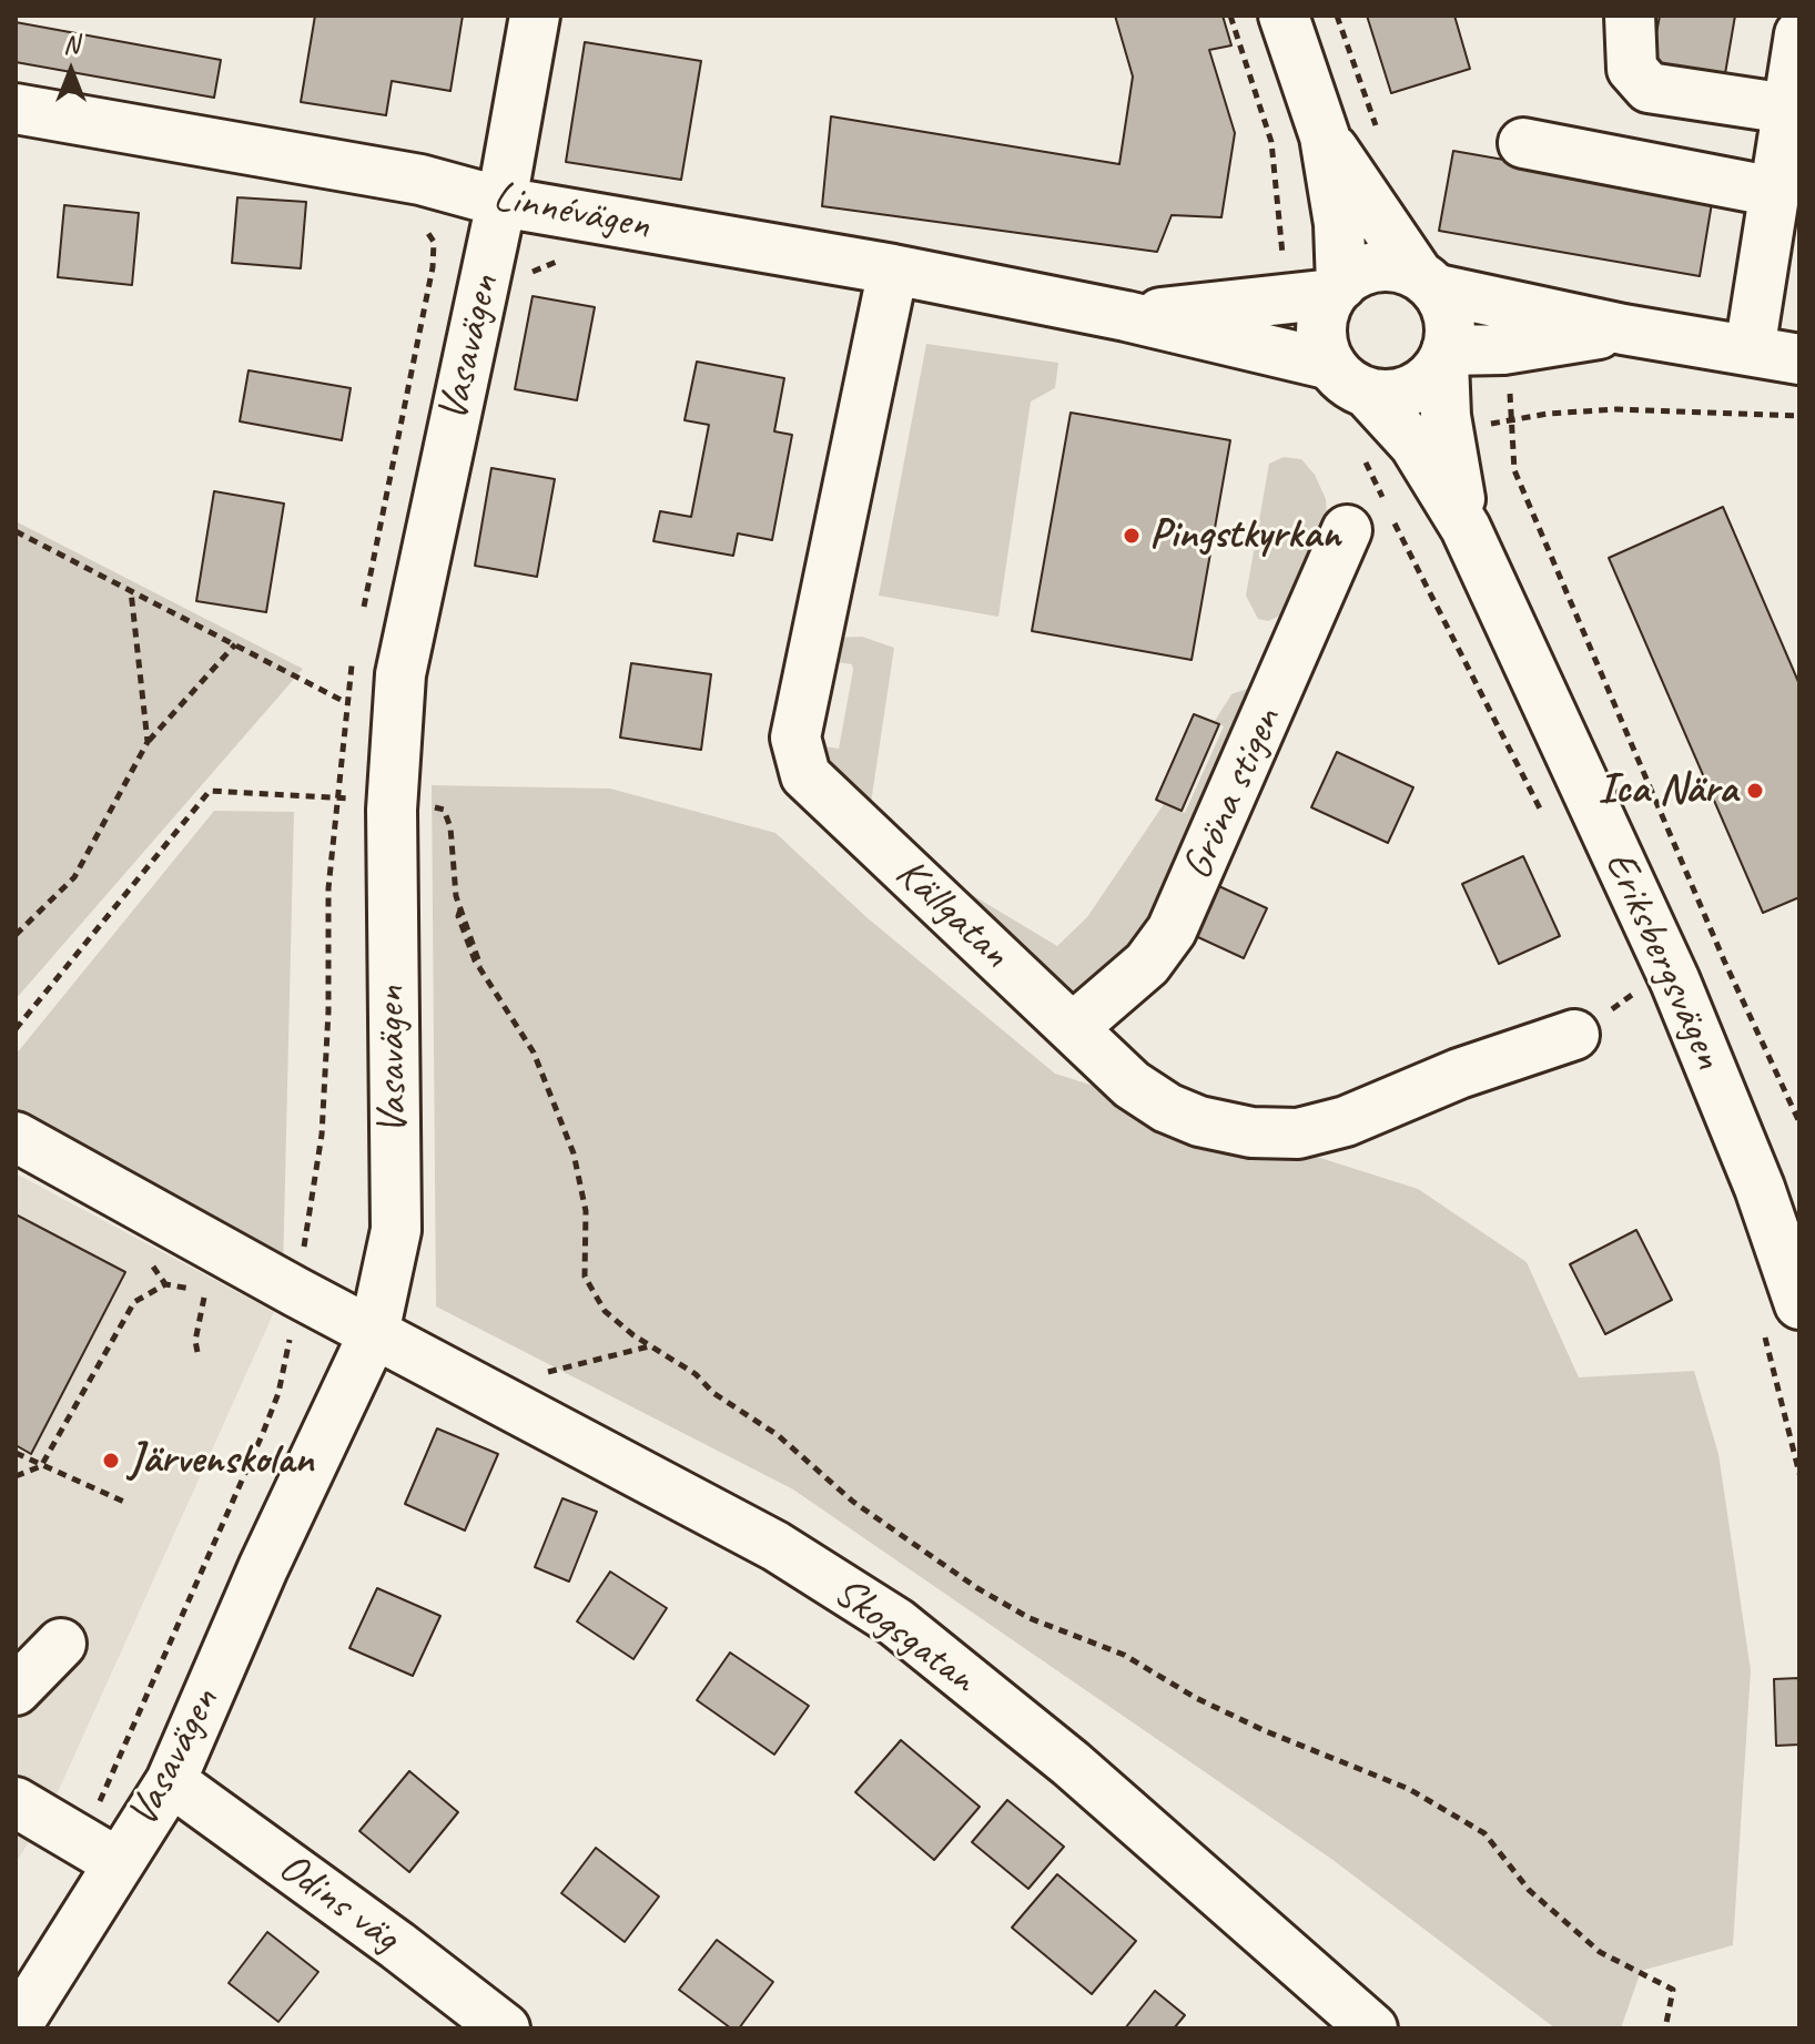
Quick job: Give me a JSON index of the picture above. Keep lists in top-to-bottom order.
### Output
{
  "streets": {
    "street": [
      "Linnévägen",
      "Vasavägen",
      "Gröna stigen",
      "Källgatan",
      "Eriksbergsvägen",
      "Skogsgatan",
      "Odins väg"
    ]
  },
  "crossings": [
    ["Linnévägen", "Vasavägen"],
    ["Linnévägen", "Källgatan"],
    ["Linnévägen", "Eriksbergsvägen"],
    ["Vasavägen", "Skogsgatan"],
    ["Vasavägen", "Odins väg"],
    ["Gröna stigen", "Källgatan"]
  ],
  "places": ["Pingstkyrkan", "Ica Nära", "Järvenskolan"],
  "north": "top"
}
